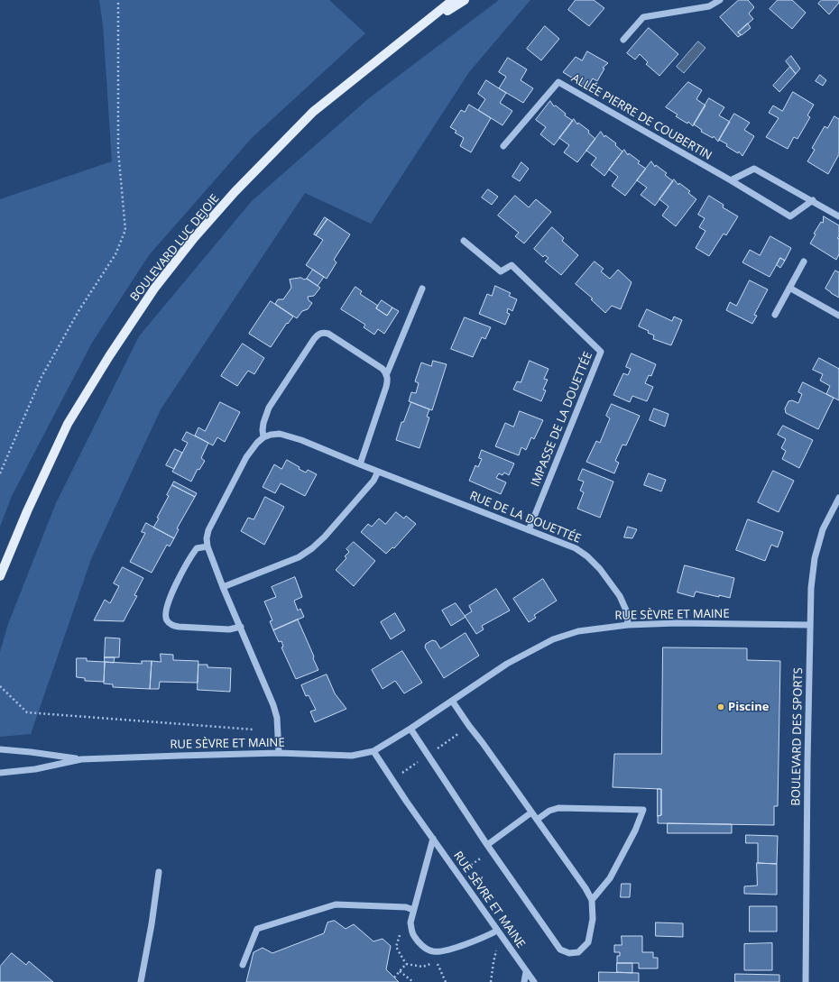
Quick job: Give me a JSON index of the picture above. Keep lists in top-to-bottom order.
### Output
{
  "streets": {
    "main road": ["BOULEVARD LUC DEJOIE"],
    "street": [
      "ALLÉE PIERRE DE COUBERTIN",
      "IMPASSE DE LA DOUETTÉE",
      "RUE DE LA DOUETTÉE",
      "RUE SÈVRE ET MAINE",
      "BOULEVARD DES SPORTS"
    ]
  },
  "crossings": [
    ["IMPASSE DE LA DOUETTÉE", "RUE DE LA DOUETTÉE"],
    ["RUE DE LA DOUETTÉE", "RUE SÈVRE ET MAINE"],
    ["RUE SÈVRE ET MAINE", "BOULEVARD DES SPORTS"]
  ],
  "places": ["Piscine"]
}
